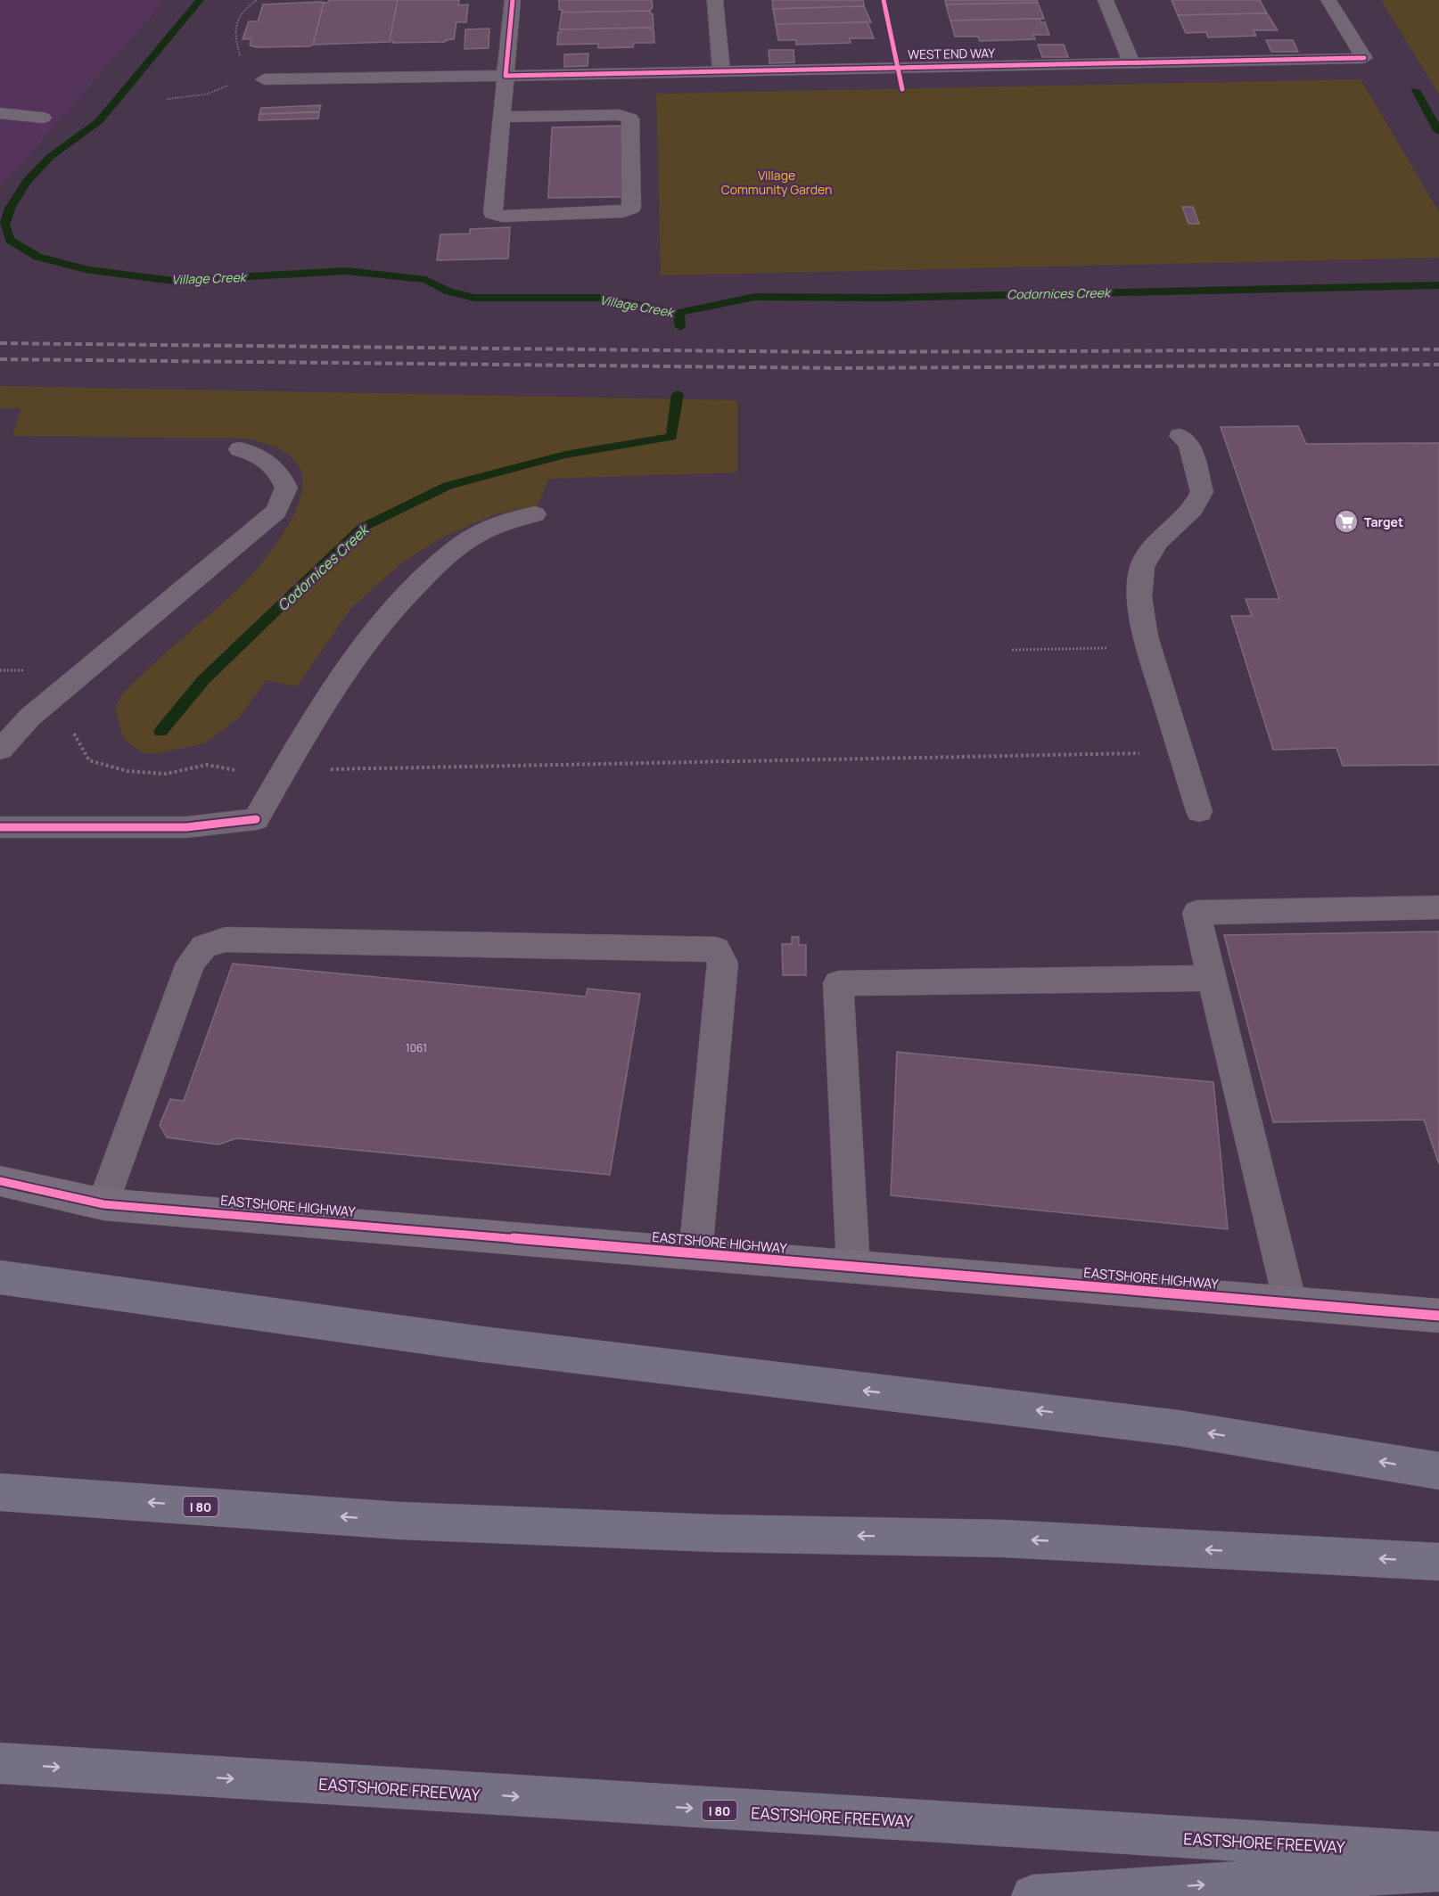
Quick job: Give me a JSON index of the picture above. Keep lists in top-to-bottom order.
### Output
{
  "streets": {
    "highway": ["I 80", "EASTSHORE FREEWAY"],
    "street": ["WEST END WAY", "EASTSHORE HIGHWAY"]
  },
  "one_way": ["EASTSHORE FREEWAY"],
  "water": ["Village Creek", "Codornices Creek"],
  "parks": ["Village Community Garden"],
  "places": {
    "supermarket": ["Target"]
  },
  "house_numbers": ["1061"]
}
